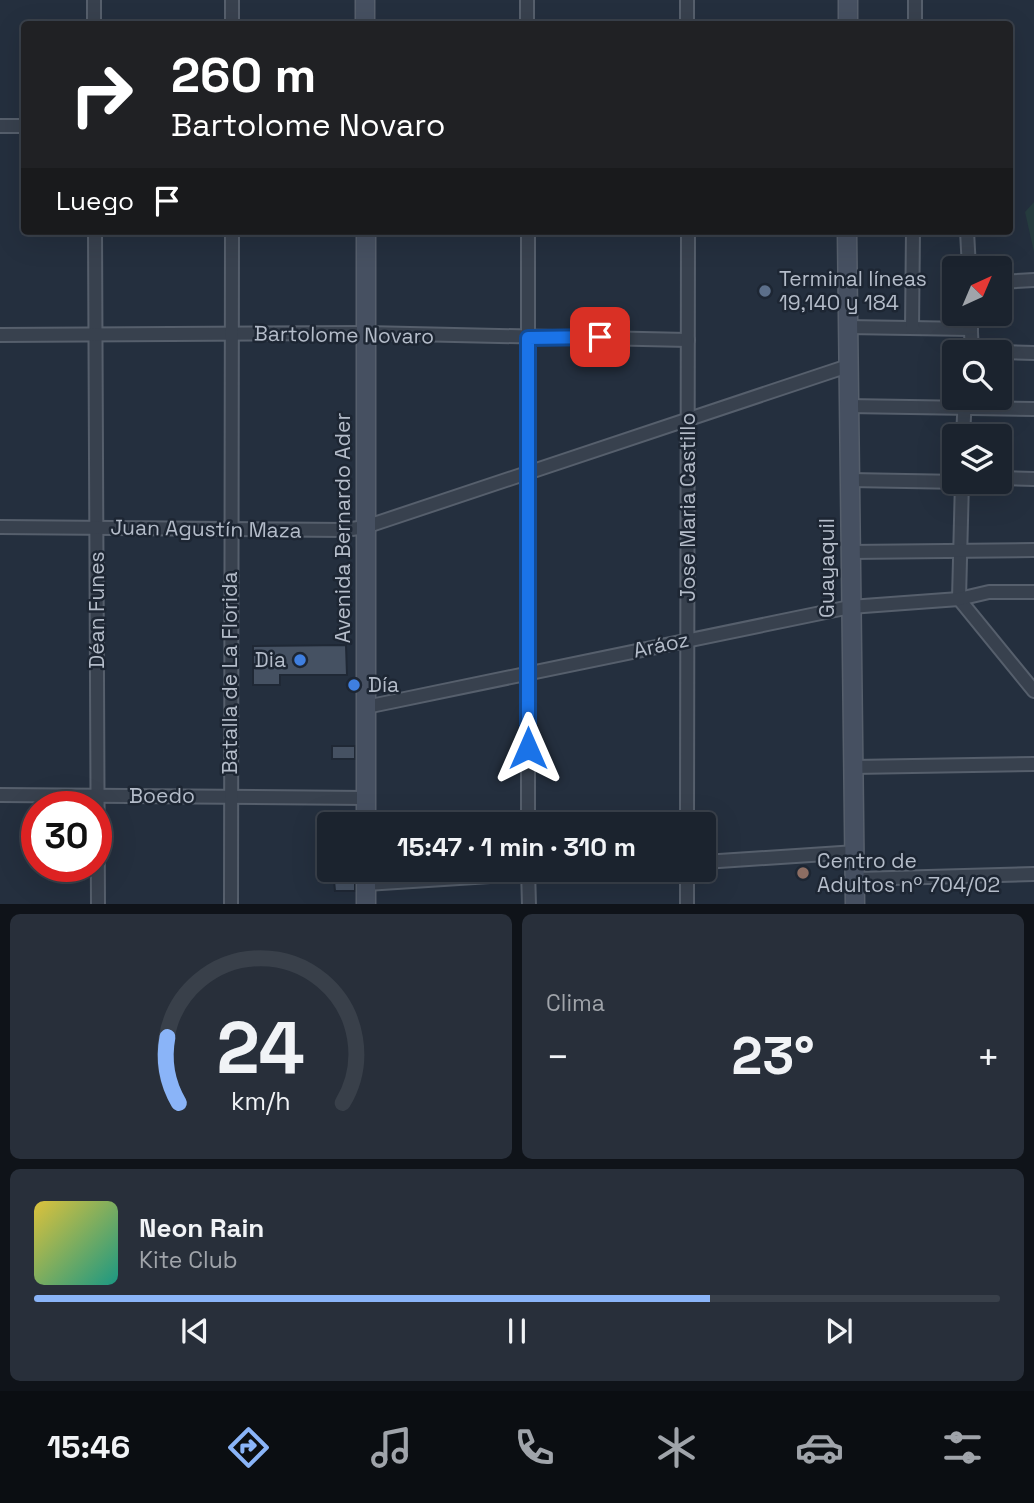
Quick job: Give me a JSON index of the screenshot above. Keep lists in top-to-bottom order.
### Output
{
  "streets": {
    "street": [
      "Bartolome Novaro",
      "Jose Maria Castillo",
      "Avenida Bernardo Ader",
      "Juan Agustín Maza",
      "Guayaquil",
      "Déan Funes",
      "Aráoz",
      "Batalla de La Florida",
      "Boedo"
    ]
  },
  "crossings": [
    ["Bartolome Novaro", "Jose Maria Castillo"],
    ["Bartolome Novaro", "Avenida Bernardo Ader"],
    ["Bartolome Novaro", "Déan Funes"],
    ["Bartolome Novaro", "Batalla de La Florida"],
    ["Jose Maria Castillo", "Juan Agustín Maza"],
    ["Jose Maria Castillo", "Aráoz"],
    ["Avenida Bernardo Ader", "Juan Agustín Maza"],
    ["Avenida Bernardo Ader", "Aráoz"],
    ["Avenida Bernardo Ader", "Boedo"],
    ["Juan Agustín Maza", "Guayaquil"],
    ["Juan Agustín Maza", "Déan Funes"],
    ["Juan Agustín Maza", "Batalla de La Florida"],
    ["Guayaquil", "Aráoz"],
    ["Batalla de La Florida", "Boedo"]
  ],
  "places": [
    "Terminal líneas 19,140 y 184",
    "Dia",
    "Día",
    "Centro de Adultos nº 704/02"
  ],
  "north": "top right",
  "page": {
    "turn": ["260 m", "Bartolome Novaro"],
    "then": "Luego",
    "limit": "30",
    "trip": "15:47 · 1 min · 310 m",
    "tile": "Clima",
    "heat": ["−", "23°", "+"],
    "song": ["Neon Rain", "Kite Club"],
    "tabs": "15:46",
    "gauge": ["24", "km/h"]
  }
}
